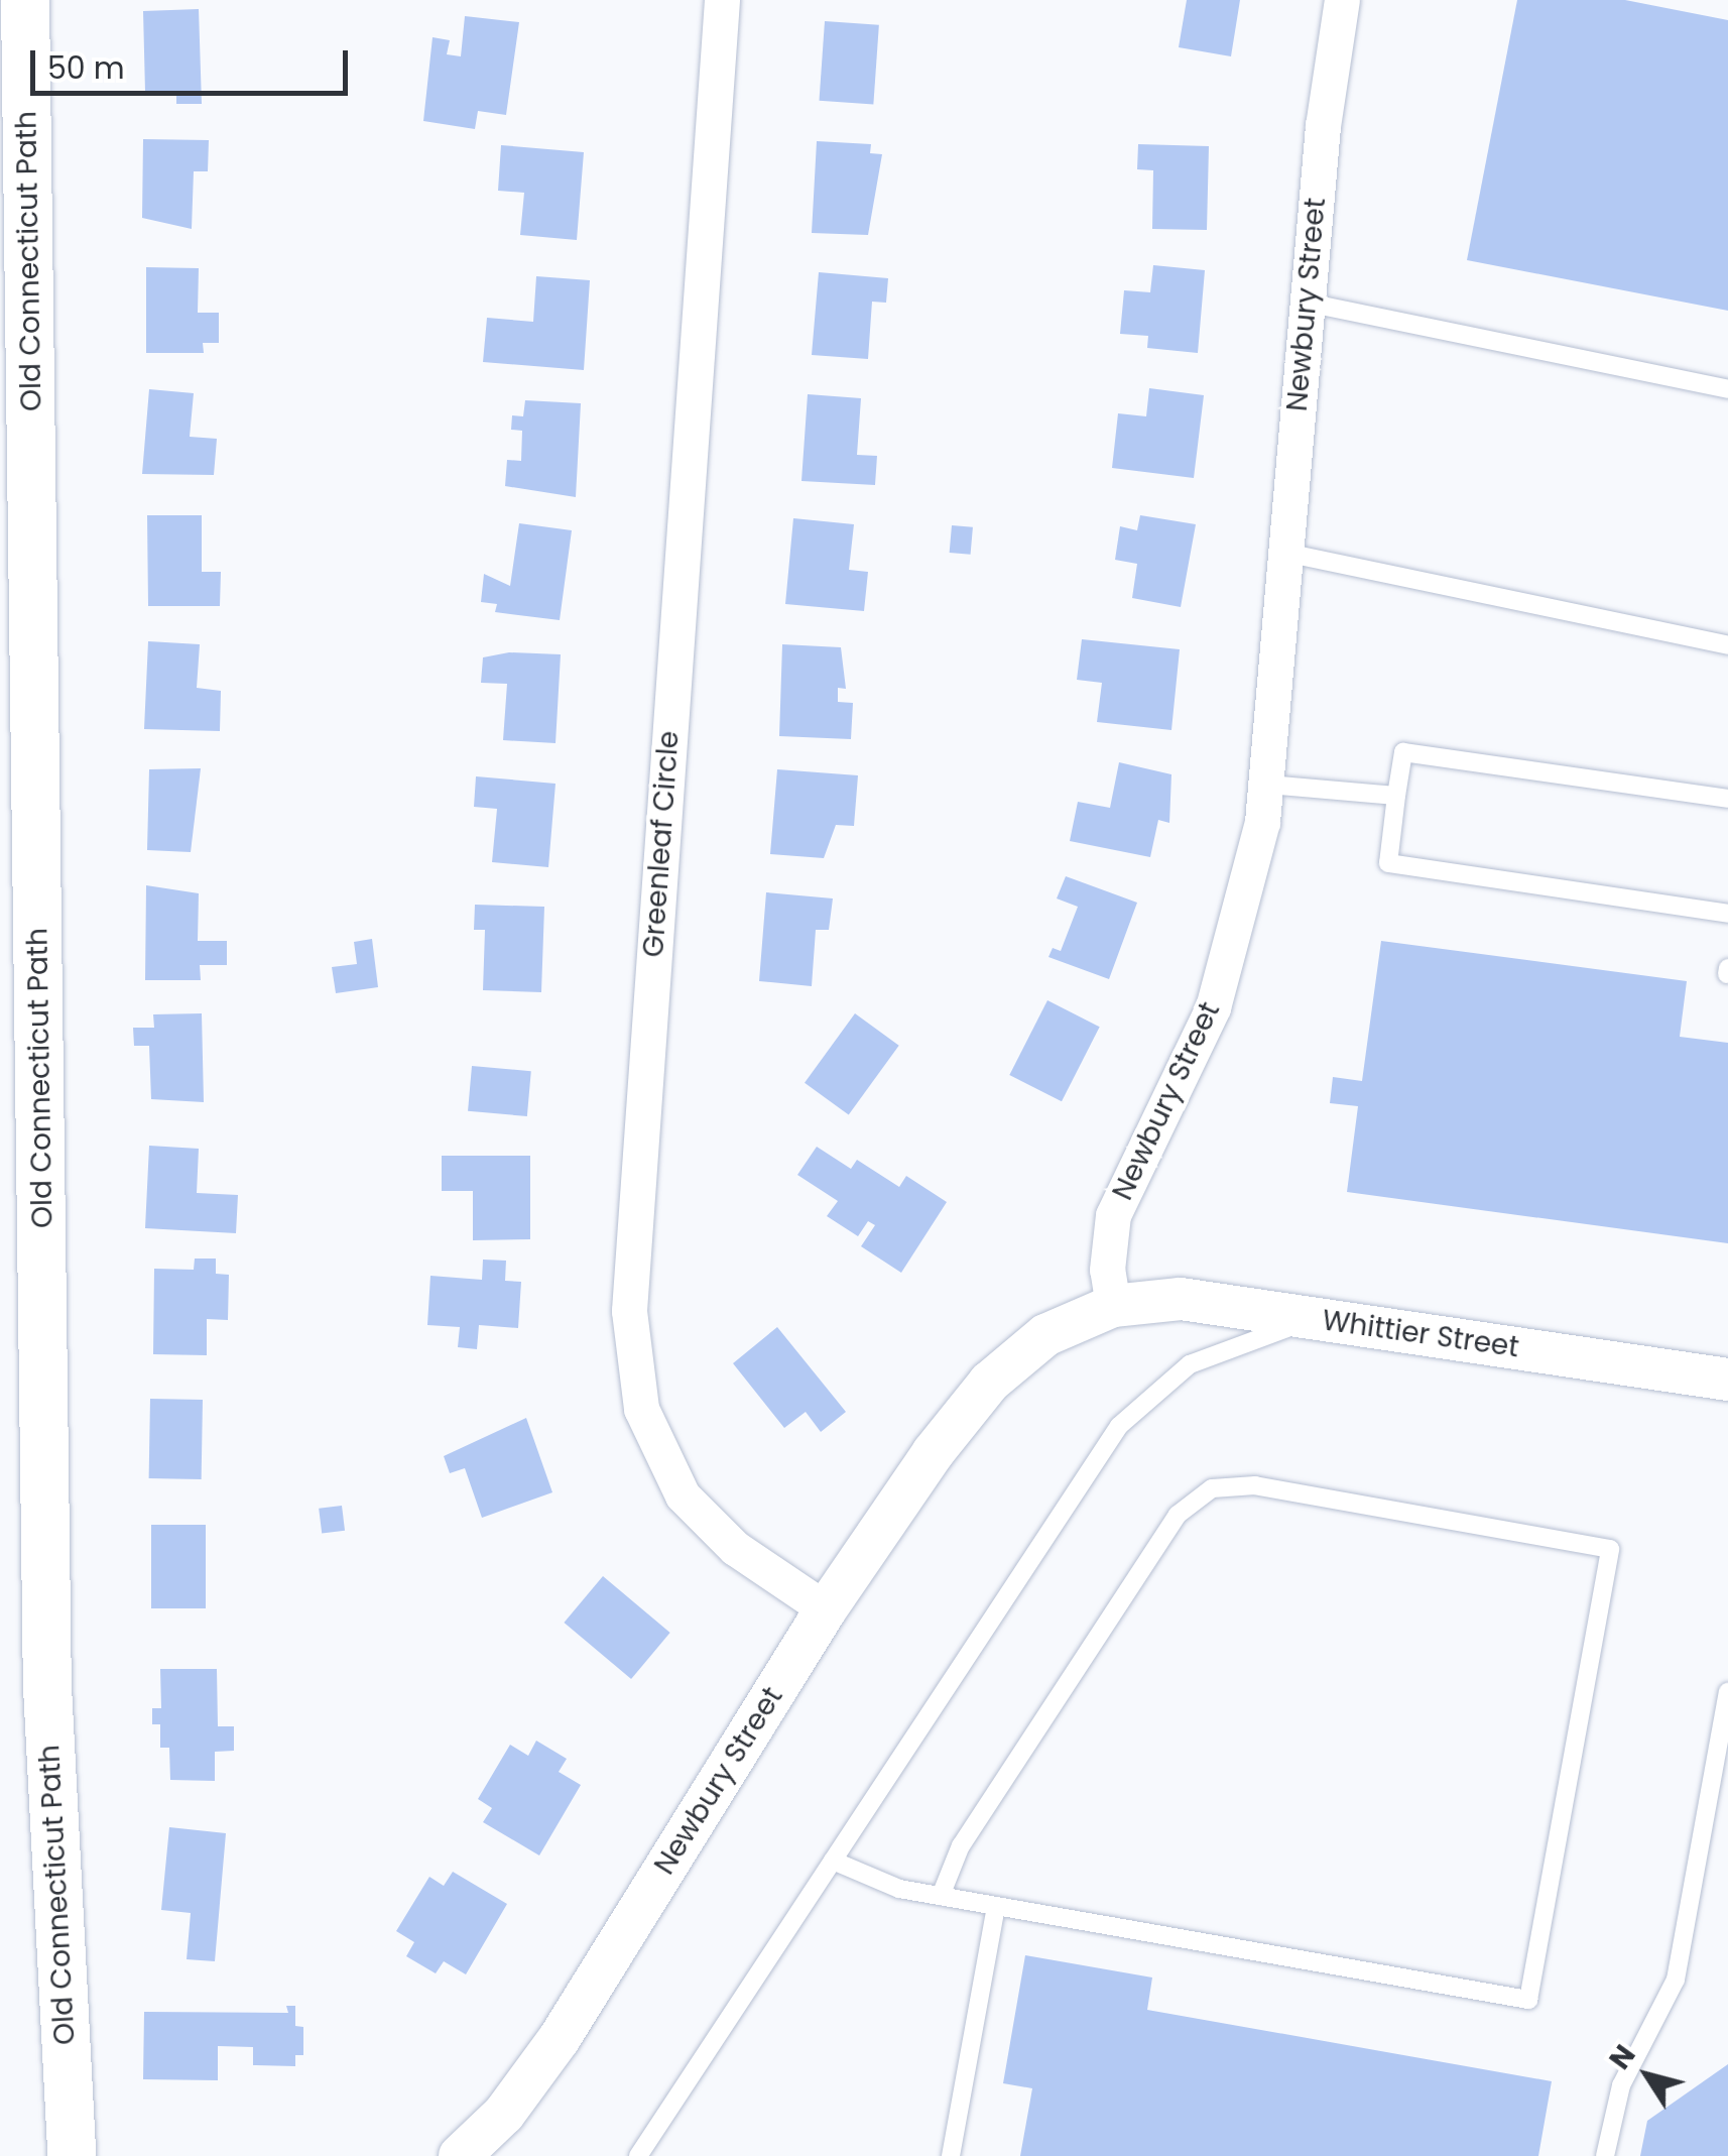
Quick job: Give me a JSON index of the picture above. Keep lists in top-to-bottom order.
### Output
{
  "streets": {
    "main road": ["Old Connecticut Path"],
    "street": ["Newbury Street", "Greenleaf Circle", "Whittier Street"]
  },
  "crossings": [
    ["Newbury Street", "Greenleaf Circle"],
    ["Newbury Street", "Whittier Street"]
  ],
  "scale_bar": "50 m",
  "north": "top left"
}
